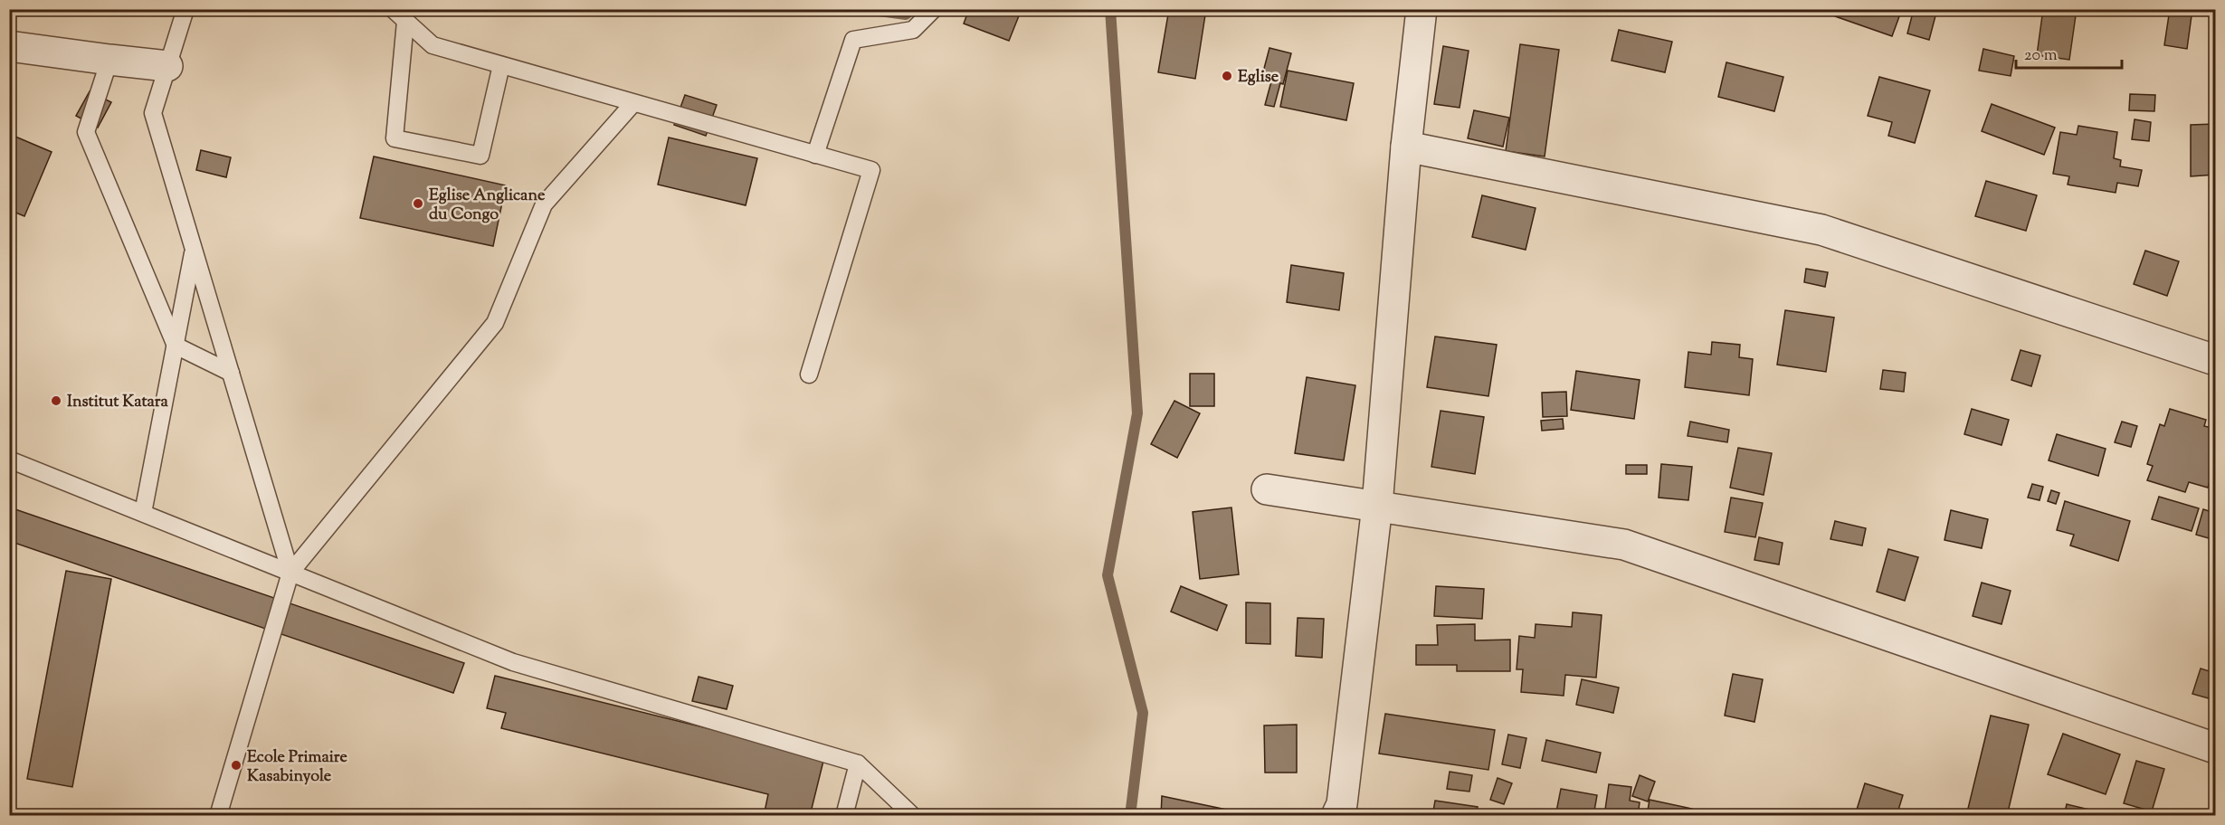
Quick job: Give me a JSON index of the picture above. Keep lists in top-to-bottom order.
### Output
{
  "places": [
    "Eglise",
    "Eglise Anglicane du Congo",
    "Institut Katara",
    "Ecole Primaire Kasabinyole"
  ],
  "scale_bar": "20 m"
}
